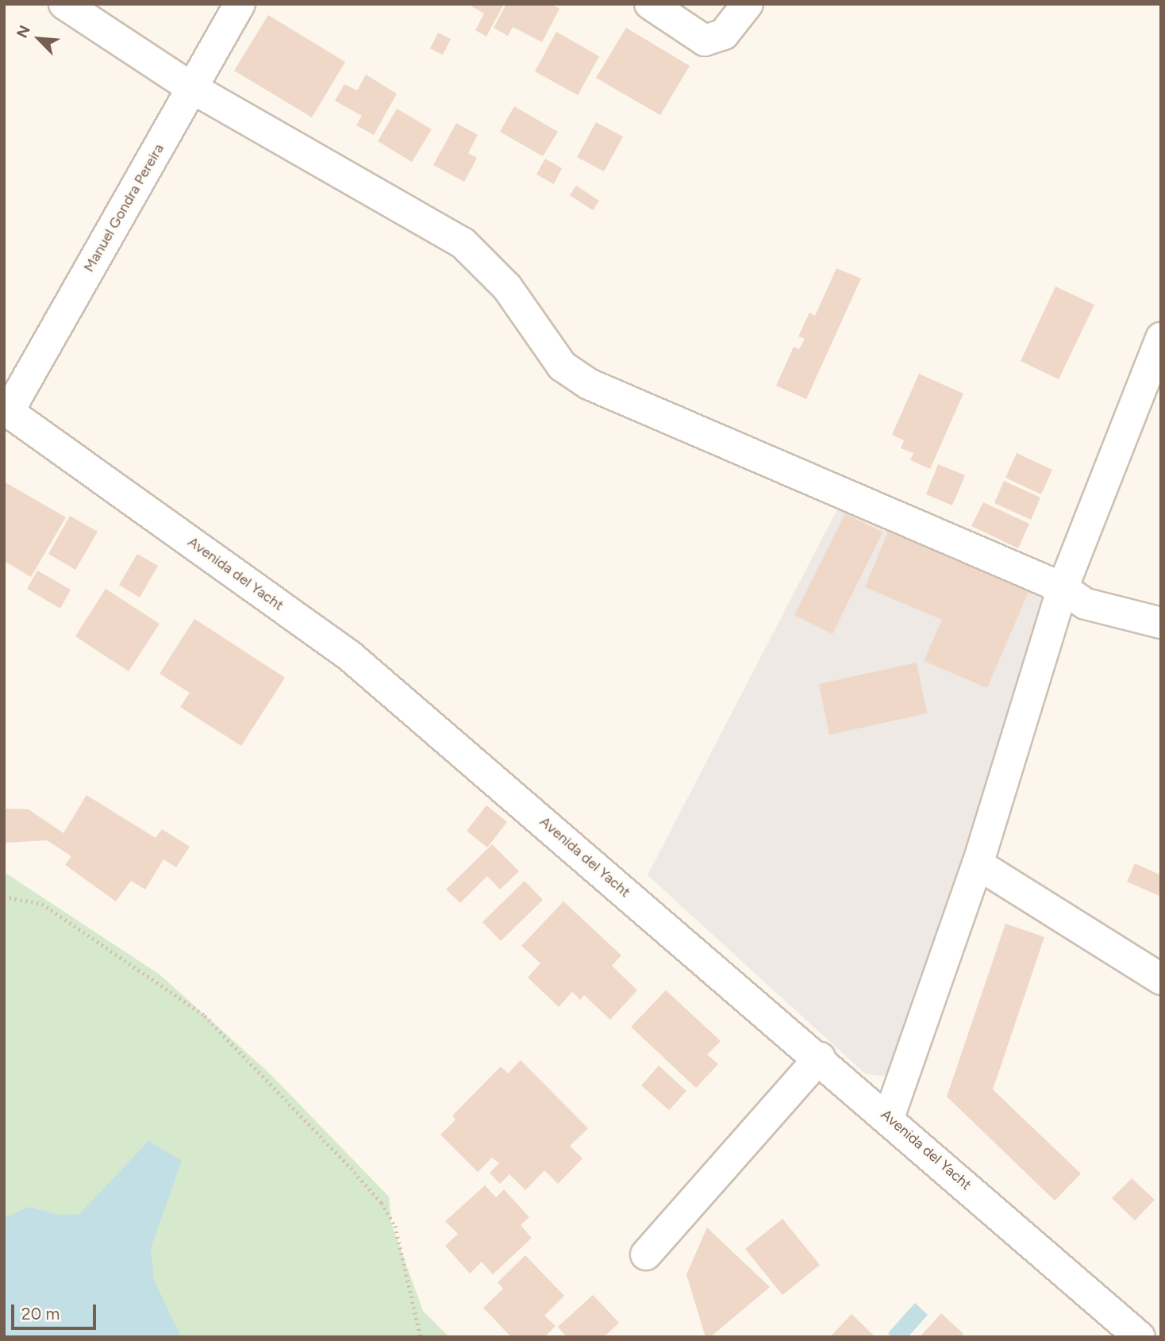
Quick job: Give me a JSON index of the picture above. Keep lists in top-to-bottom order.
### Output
{
  "streets": {
    "street": ["Manuel Gondra Pereira", "Avenida del Yacht"]
  },
  "crossings": [
    ["Manuel Gondra Pereira", "Avenida del Yacht"]
  ],
  "scale_bar": "20 m",
  "north": "top left"
}
